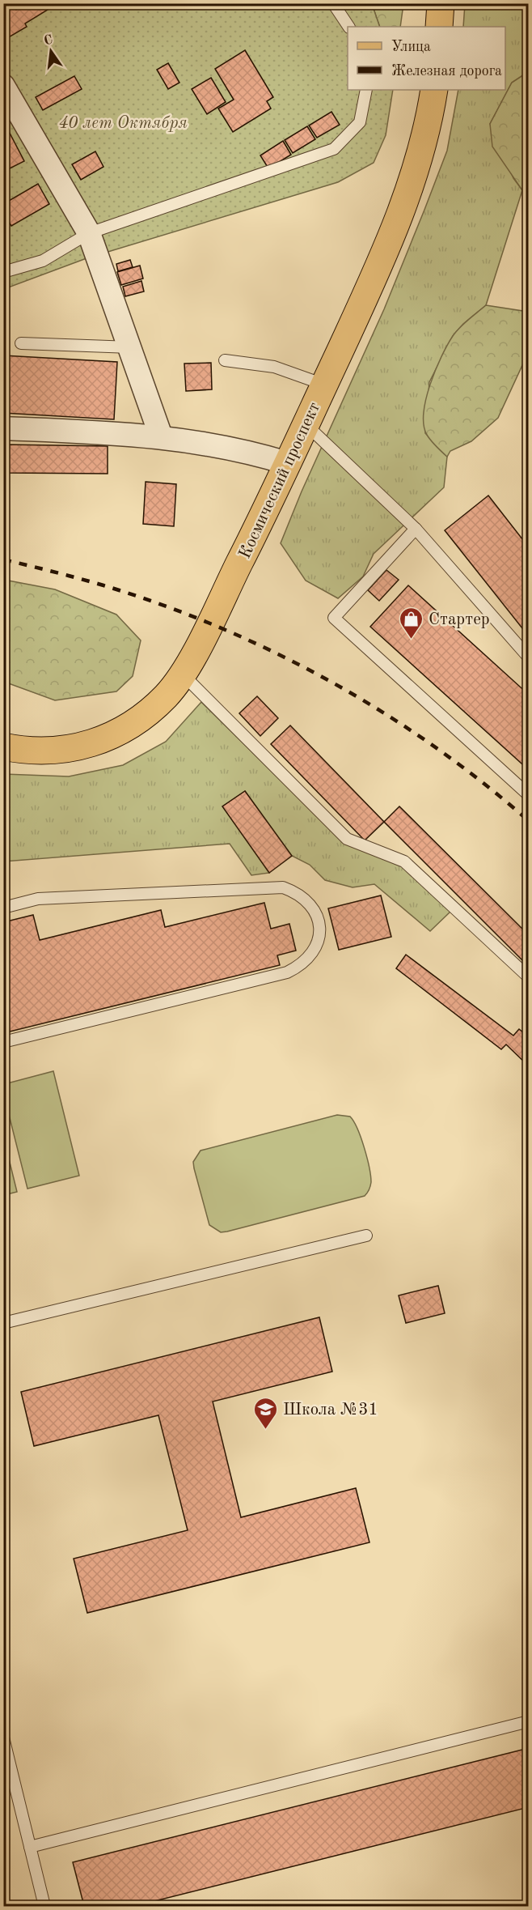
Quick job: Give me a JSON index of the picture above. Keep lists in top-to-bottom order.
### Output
{
  "streets": {
    "main road": ["Космический проспект"]
  },
  "parks": ["40 лет Октября"],
  "places": {
    "shop": ["Стартер"],
    "school or university": ["Школа №31"]
  },
  "legend": ["Улица", "Железная дорога"],
  "north": "top"
}
